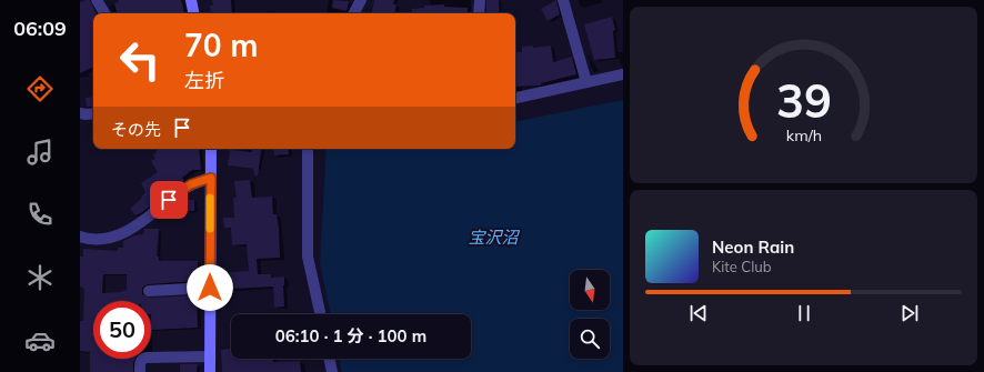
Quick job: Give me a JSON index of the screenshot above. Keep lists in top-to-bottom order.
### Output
{
  "water": ["宝沢沼"],
  "north": "bottom",
  "page": {
    "tabs": "06:09",
    "turn": ["70 m", "左折"],
    "then": "その先",
    "song": ["Neon Rain", "Kite Club"],
    "limit": "50",
    "trip": "06:10 · 1 分 · 100 m",
    "gauge": ["39", "km/h"]
  }
}
